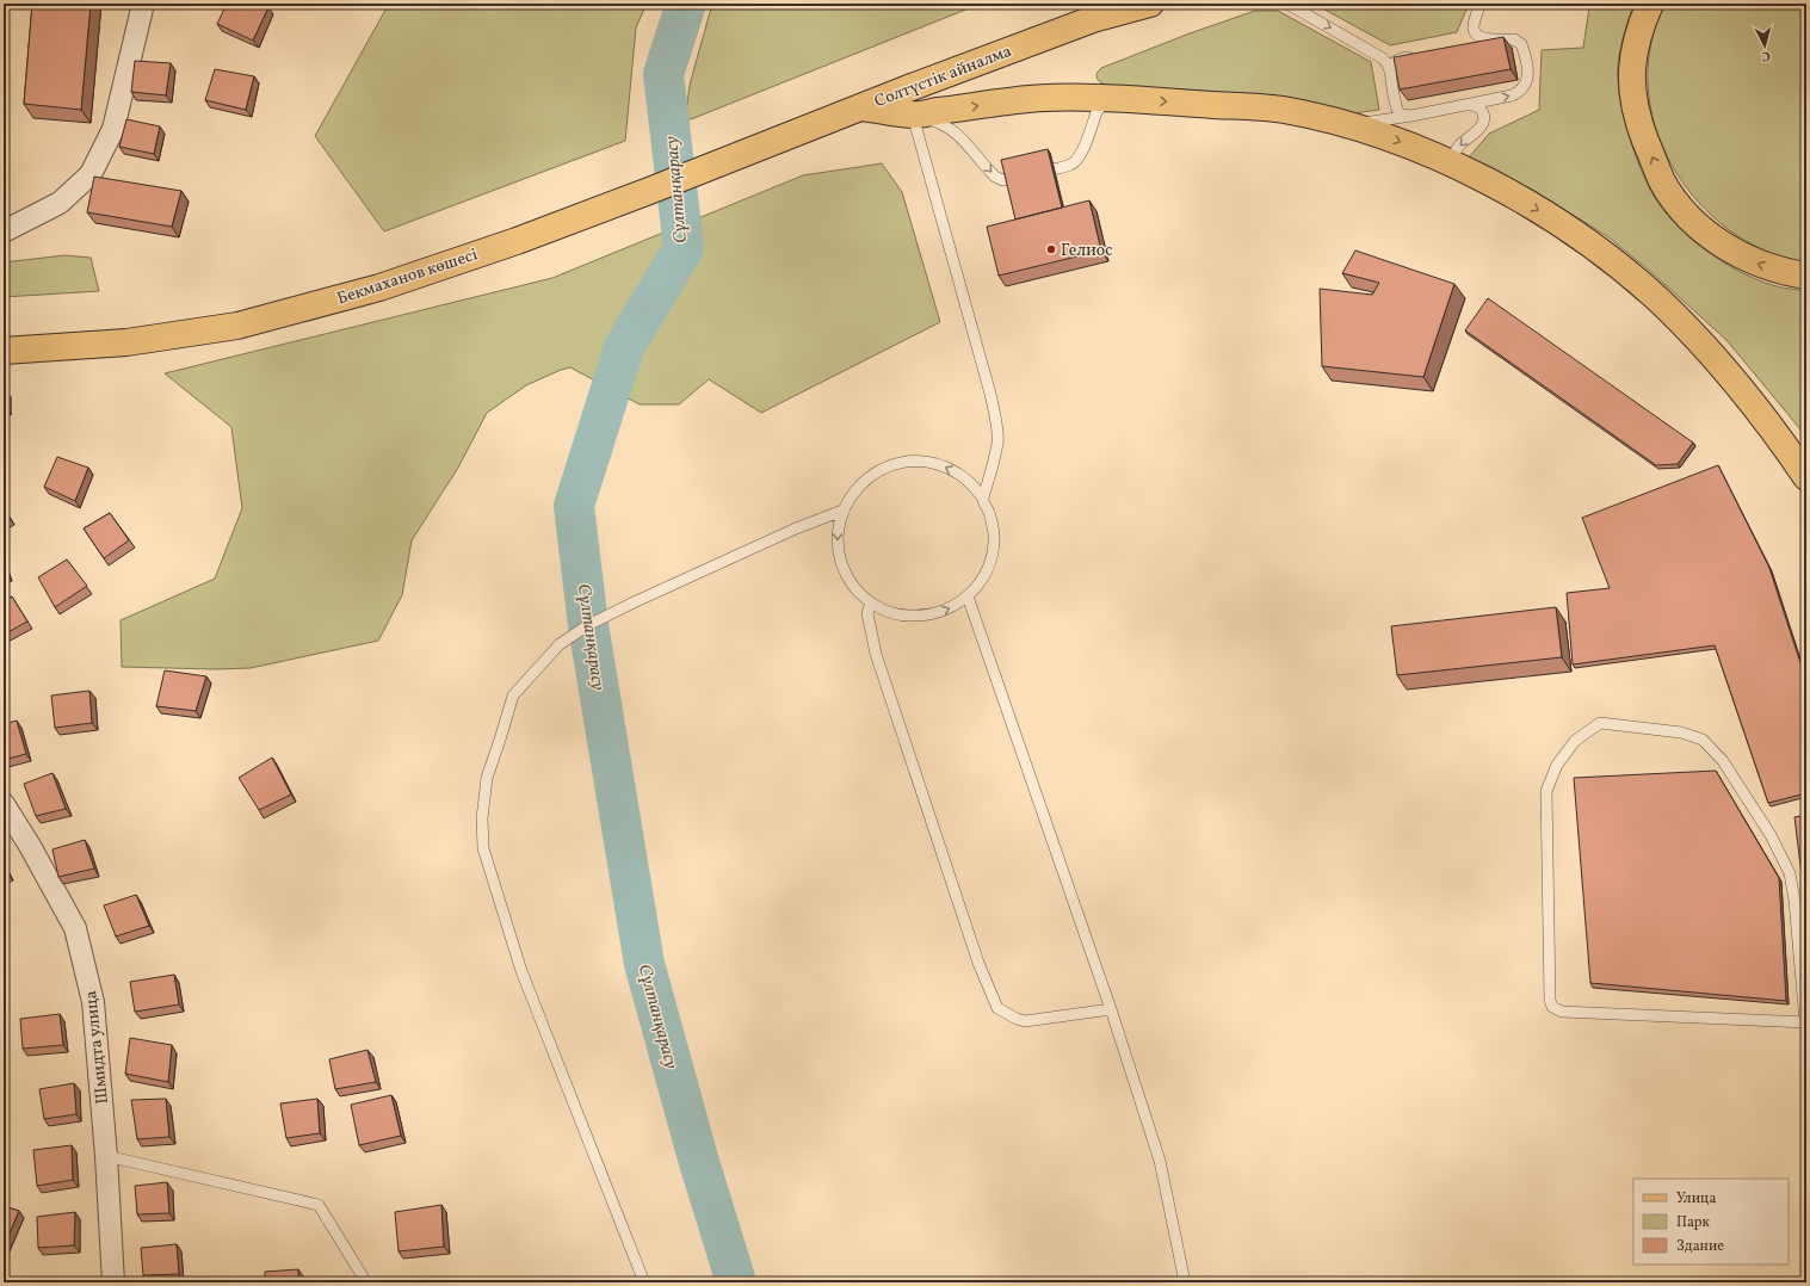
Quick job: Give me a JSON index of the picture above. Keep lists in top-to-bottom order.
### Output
{
  "streets": {
    "main road": ["Солтүстік айналма", "Бекмаханов көшесі"],
    "street": ["Шмидта улица"]
  },
  "crossings": [
    ["Солтүстік айналма", "Бекмаханов көшесі"]
  ],
  "water": ["Сұлтанқарасу"],
  "places": ["Гелиос"],
  "legend": ["Улица", "Парк", "Здание"],
  "north": "bottom"
}
